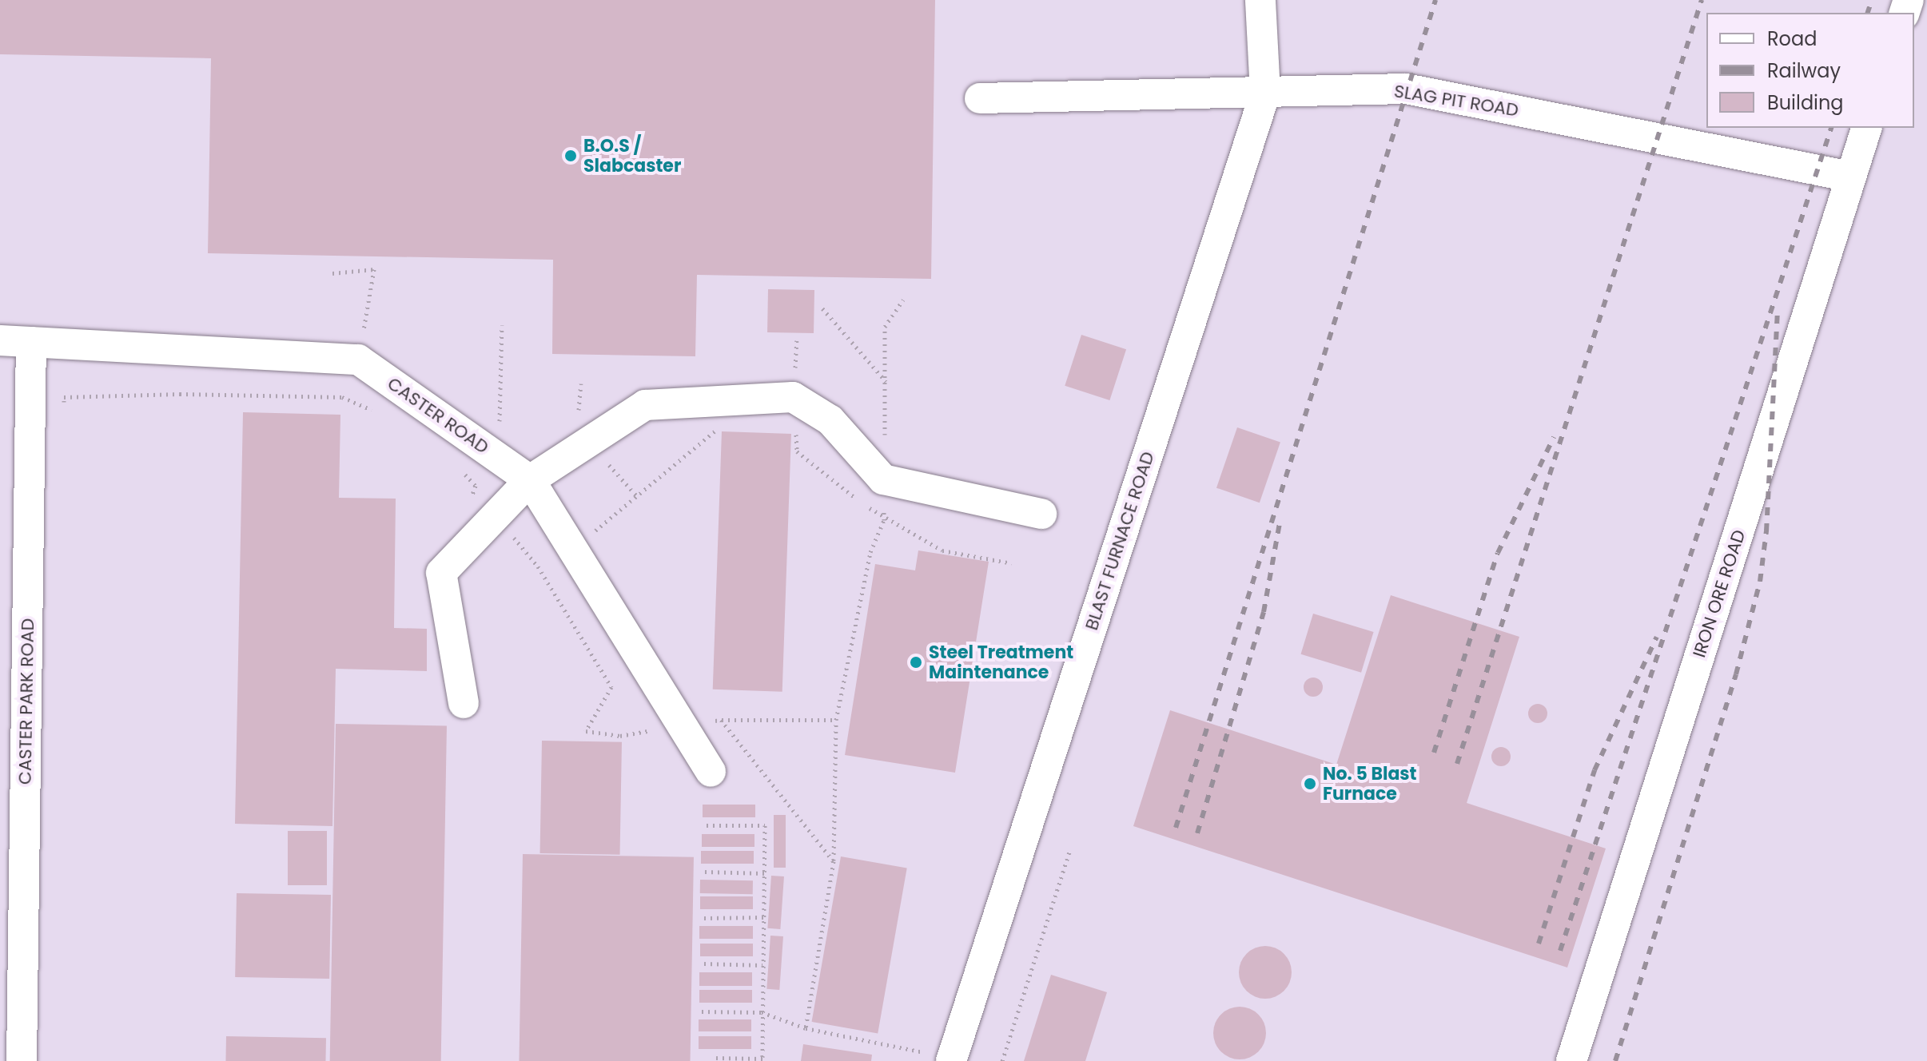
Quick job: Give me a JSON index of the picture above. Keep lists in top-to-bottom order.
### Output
{
  "streets": {
    "street": [
      "SLAG PIT ROAD",
      "CASTER ROAD",
      "BLAST FURNACE ROAD",
      "IRON ORE ROAD",
      "CASTER PARK ROAD"
    ]
  },
  "crossings": [
    ["SLAG PIT ROAD", "BLAST FURNACE ROAD"],
    ["SLAG PIT ROAD", "IRON ORE ROAD"]
  ],
  "places": ["B.O.S / Slabcaster", "Steel Treatment Maintenance", "No. 5 Blast Furnace"],
  "legend": ["Road", "Railway", "Building"]
}
